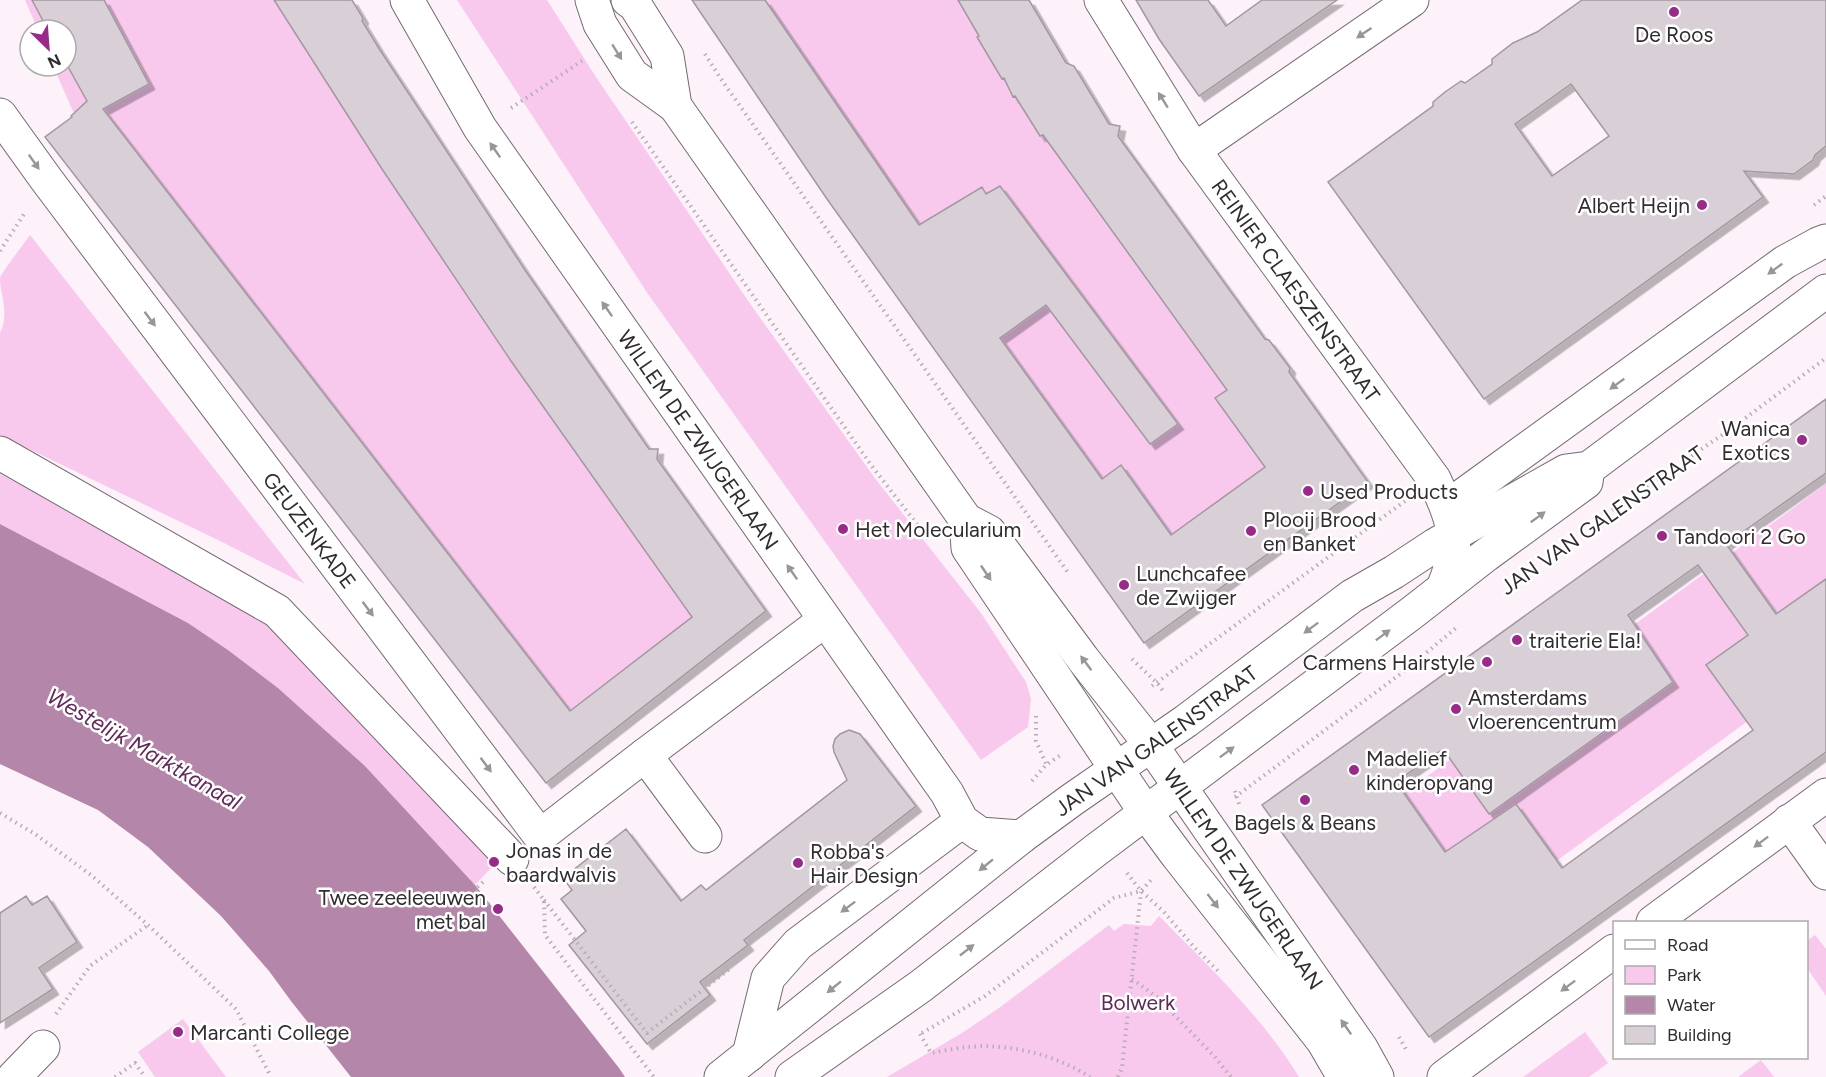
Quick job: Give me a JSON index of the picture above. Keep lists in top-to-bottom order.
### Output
{
  "streets": {
    "street": [
      "REINIER CLAESZENSTRAAT",
      "WILLEM DE ZWIJGERLAAN",
      "JAN VAN GALENSTRAAT",
      "GEUZENKADE"
    ]
  },
  "crossings": [
    ["REINIER CLAESZENSTRAAT", "JAN VAN GALENSTRAAT"],
    ["WILLEM DE ZWIJGERLAAN", "JAN VAN GALENSTRAAT"],
    ["WILLEM DE ZWIJGERLAAN", "GEUZENKADE"]
  ],
  "water": ["Westelijk Marktkanaal"],
  "parks": ["Bolwerk"],
  "places": [
    "De Roos",
    "Albert Heijn",
    "Wanica Exotics",
    "Used Products",
    "Het Molecularium",
    "Plooij Brood en Banket",
    "Tandoori 2 Go",
    "Lunchcafee de Zwijger",
    "traiterie Ela!",
    "Carmens Hairstyle",
    "Amsterdams vloerencentrum",
    "Madelief kinderopvang",
    "Bagels & Beans",
    "Jonas in de baardwalvis",
    "Robba's Hair Design",
    "Twee zeeleeuwen met bal",
    "Marcanti College"
  ],
  "legend": [
    "Road",
    "Park",
    "Water",
    "Building"
  ],
  "north": "bottom right"
}
